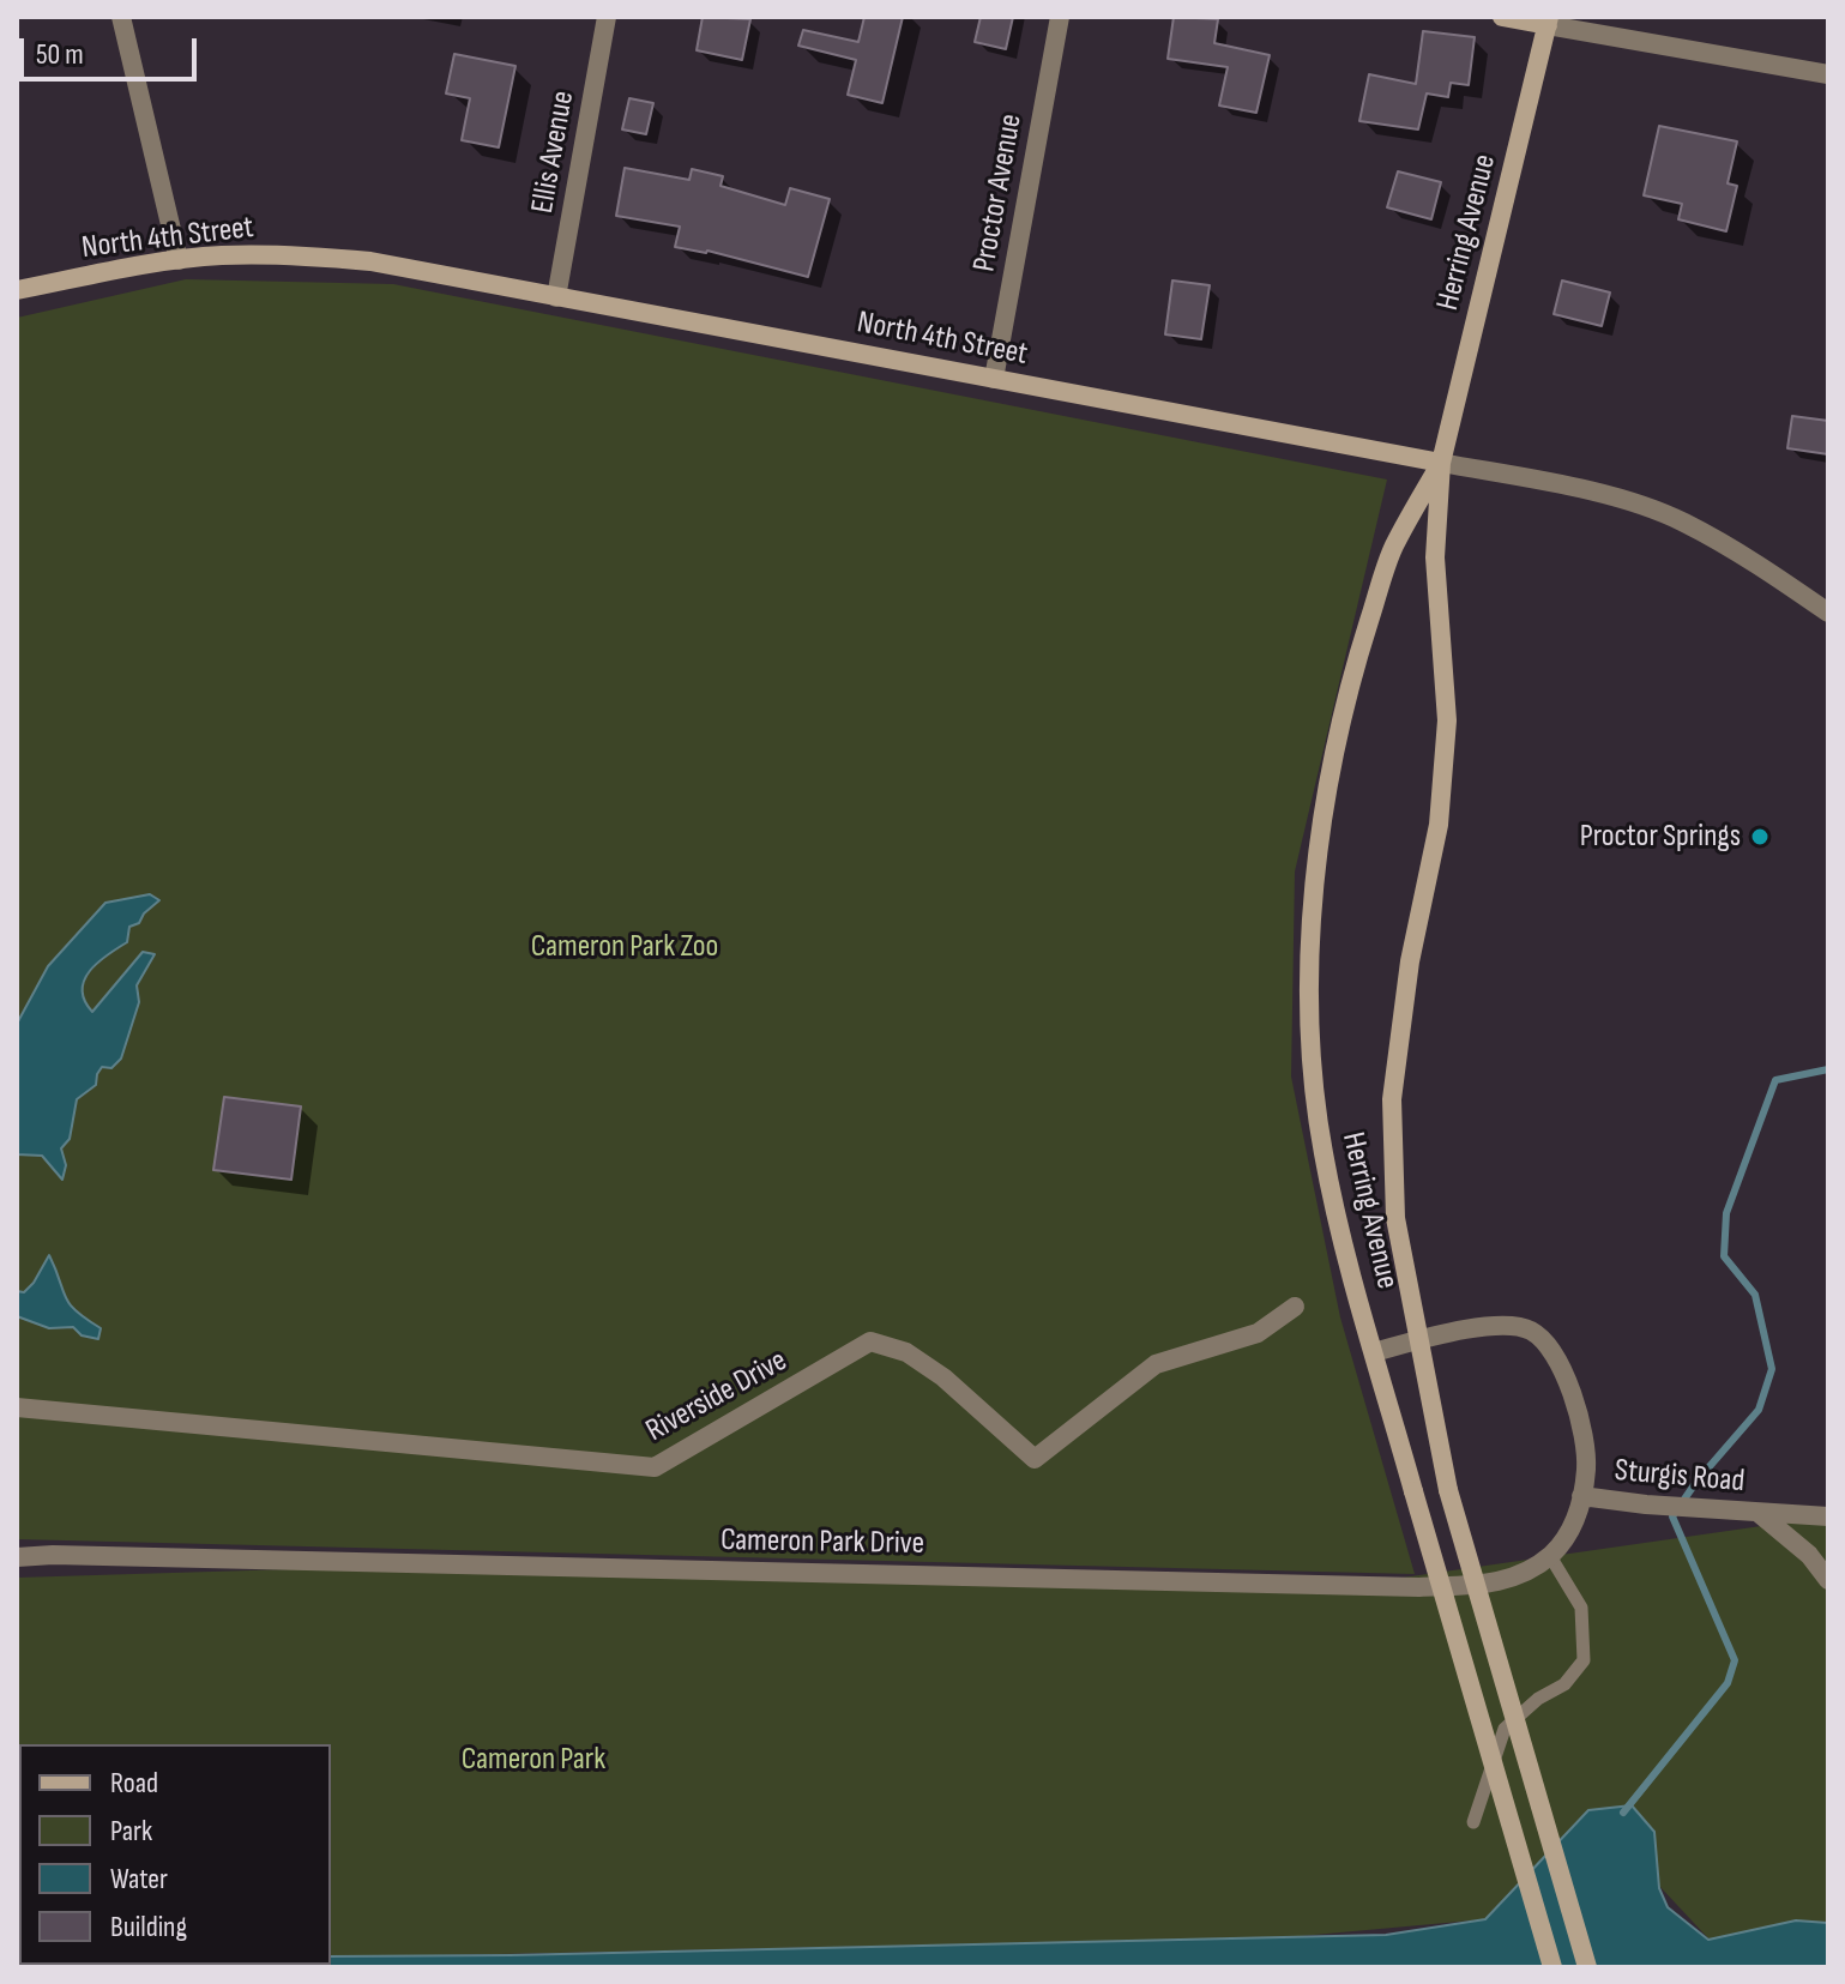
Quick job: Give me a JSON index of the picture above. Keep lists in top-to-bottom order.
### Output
{
  "streets": {
    "main road": ["Herring Avenue", "North 4th Street"],
    "street": [
      "Ellis Avenue",
      "Proctor Avenue",
      "Riverside Drive",
      "Sturgis Road",
      "Cameron Park Drive"
    ]
  },
  "crossings": [
    ["Ellis Avenue", "North 4th Street"],
    ["Proctor Avenue", "North 4th Street"],
    ["Herring Avenue", "North 4th Street"],
    ["Herring Avenue", "Sturgis Road"],
    ["Sturgis Road", "Cameron Park Drive"]
  ],
  "parks": ["Cameron Park Zoo", "Cameron Park"],
  "places": ["Proctor Springs"],
  "legend": [
    "Road",
    "Park",
    "Water",
    "Building"
  ],
  "scale_bar": "50 m"
}
